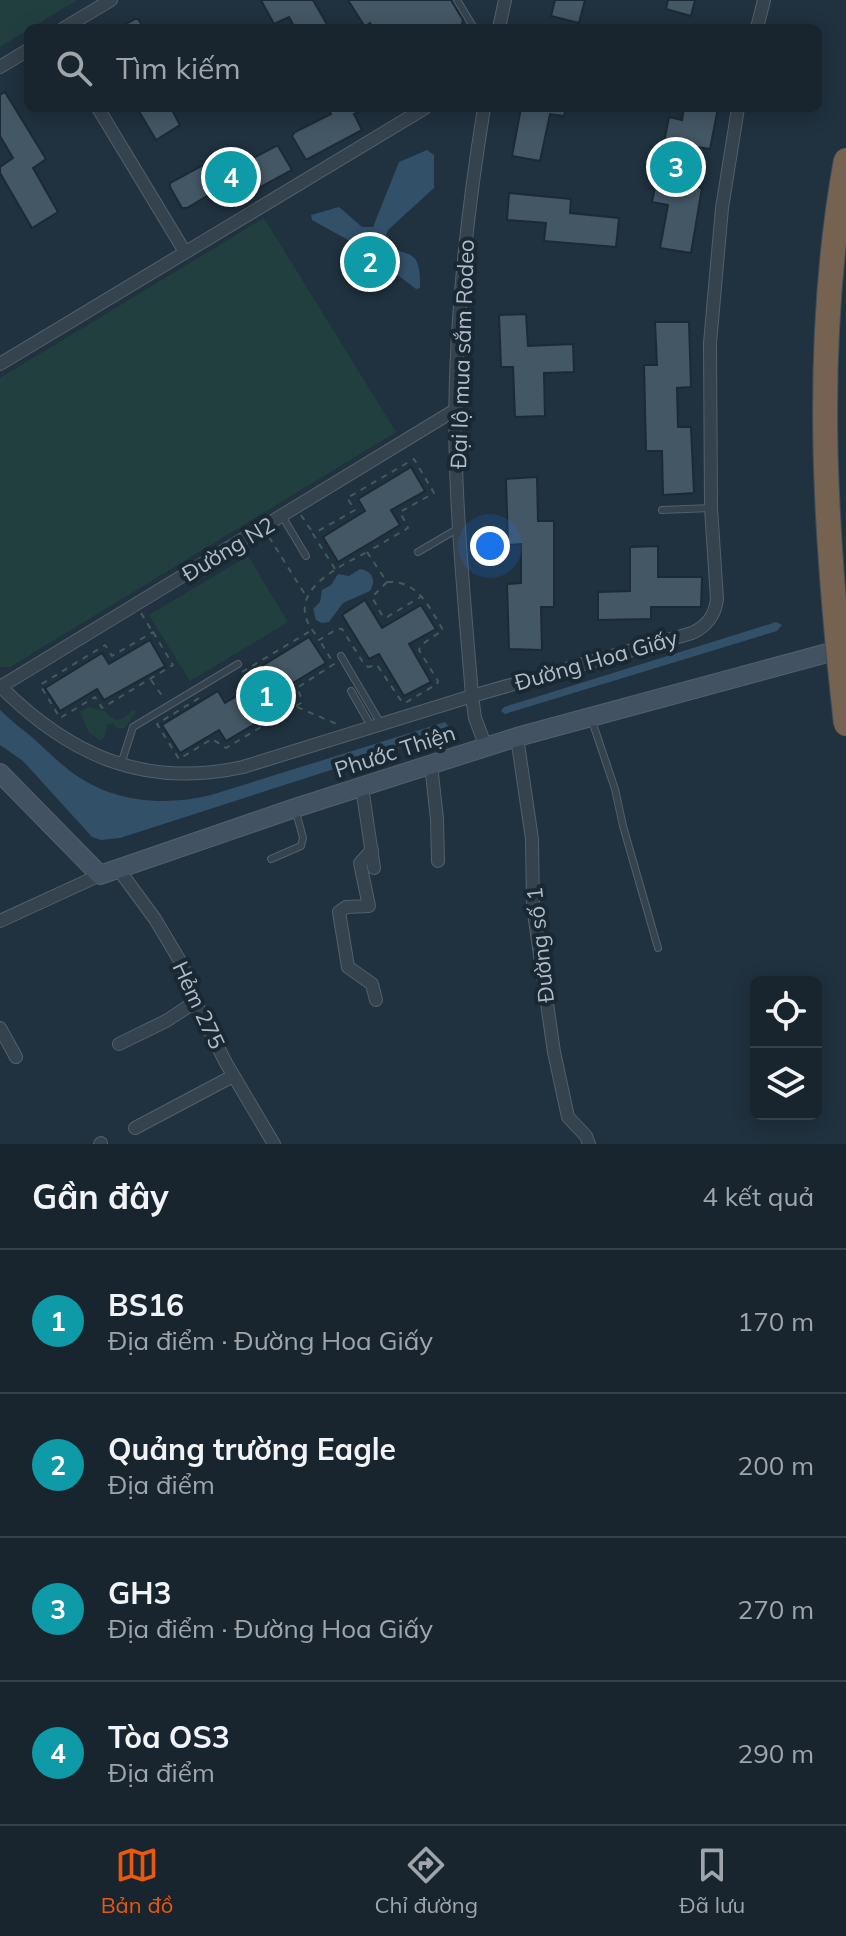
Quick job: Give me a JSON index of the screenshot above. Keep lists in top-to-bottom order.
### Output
{
  "streets": {
    "street": [
      "Đại lộ mua sắm Rodeo",
      "Đường N2",
      "Đường Hoa Giấy",
      "Phước Thiện",
      "Đường số 1",
      "Hẻm 275"
    ]
  },
  "crossings": [
    ["Đại lộ mua sắm Rodeo", "Đường N2"],
    ["Đại lộ mua sắm Rodeo", "Đường Hoa Giấy"],
    ["Đại lộ mua sắm Rodeo", "Phước Thiện"],
    ["Đường N2", "Đường Hoa Giấy"],
    ["Phước Thiện", "Đường số 1"],
    ["Phước Thiện", "Hẻm 275"]
  ],
  "page": {
    "search": "Tìm kiếm",
    "pins": [
      "3",
      "4",
      "2",
      "1"
    ],
    "heading": ["Gần đây", "4 kết quả"],
    "list": [
      {
        "mark": "1",
        "name": "BS16",
        "note": "Địa điểm · Đường Hoa Giấy",
        "value": "170 m"
      },
      {
        "mark": "2",
        "name": "Quảng trường Eagle",
        "note": "Địa điểm",
        "value": "200 m"
      },
      {
        "mark": "3",
        "name": "GH3",
        "note": "Địa điểm · Đường Hoa Giấy",
        "value": "270 m"
      },
      {
        "mark": "4",
        "name": "Tòa OS3",
        "note": "Địa điểm",
        "value": "290 m"
      }
    ],
    "nav": ["Bản đồ", "Chỉ đường", "Đã lưu"]
  }
}
